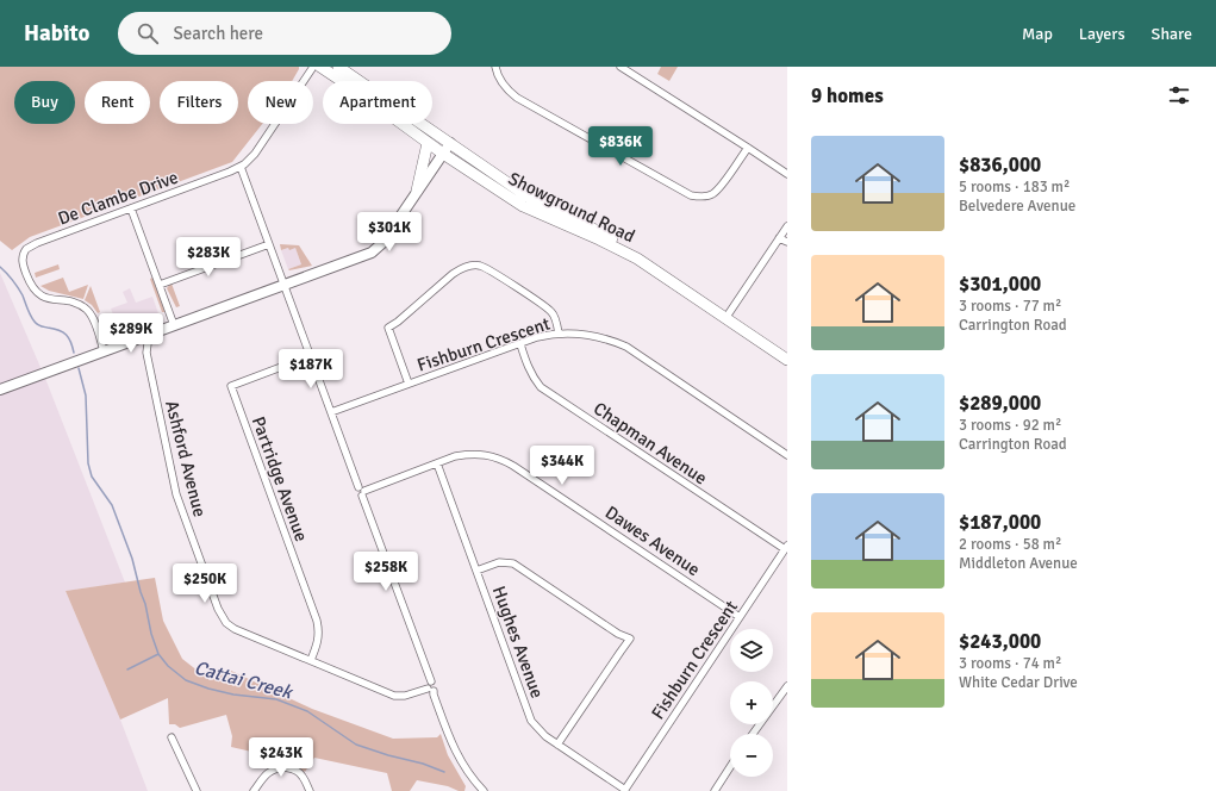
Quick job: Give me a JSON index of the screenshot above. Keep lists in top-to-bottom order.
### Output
{
  "streets": {
    "main road": ["Showground Road"],
    "street": [
      "De Clambe Drive",
      "Fishburn Crescent",
      "Chapman Avenue",
      "Ashford Avenue",
      "Partridge Avenue",
      "Dawes Avenue",
      "Hughes Avenue"
    ]
  },
  "crossings": [
    ["Fishburn Crescent", "Chapman Avenue"],
    ["Fishburn Crescent", "Dawes Avenue"],
    ["Fishburn Crescent", "Hughes Avenue"],
    ["Ashford Avenue", "Partridge Avenue"],
    ["Dawes Avenue", "Hughes Avenue"]
  ],
  "water": ["Cattai Creek"],
  "page": {
    "header": "Habito",
    "search": "Search here",
    "nav": ["Map", "Layers", "Share"],
    "heading": "9 homes",
    "chip": [
      "Buy",
      "Rent",
      "Filters",
      "New",
      "Apartment"
    ],
    "list": [
      {
        "name": "$836,000",
        "note": "5 rooms · 183 m² · Belvedere Avenue"
      },
      {
        "name": "$301,000",
        "note": "3 rooms · 77 m² · Carrington Road"
      },
      {
        "name": "$289,000",
        "note": "3 rooms · 92 m² · Carrington Road"
      },
      {
        "name": "$187,000",
        "note": "2 rooms · 58 m² · Middleton Avenue"
      },
      {
        "name": "$243,000",
        "note": "3 rooms · 74 m² · White Cedar Drive"
      }
    ],
    "price": [
      "$836K",
      "$301K",
      "$283K",
      "$289K",
      "$187K",
      "$344K",
      "$258K",
      "$250K",
      "$243K"
    ],
    "map_buttons": ["+", "−"]
  }
}
